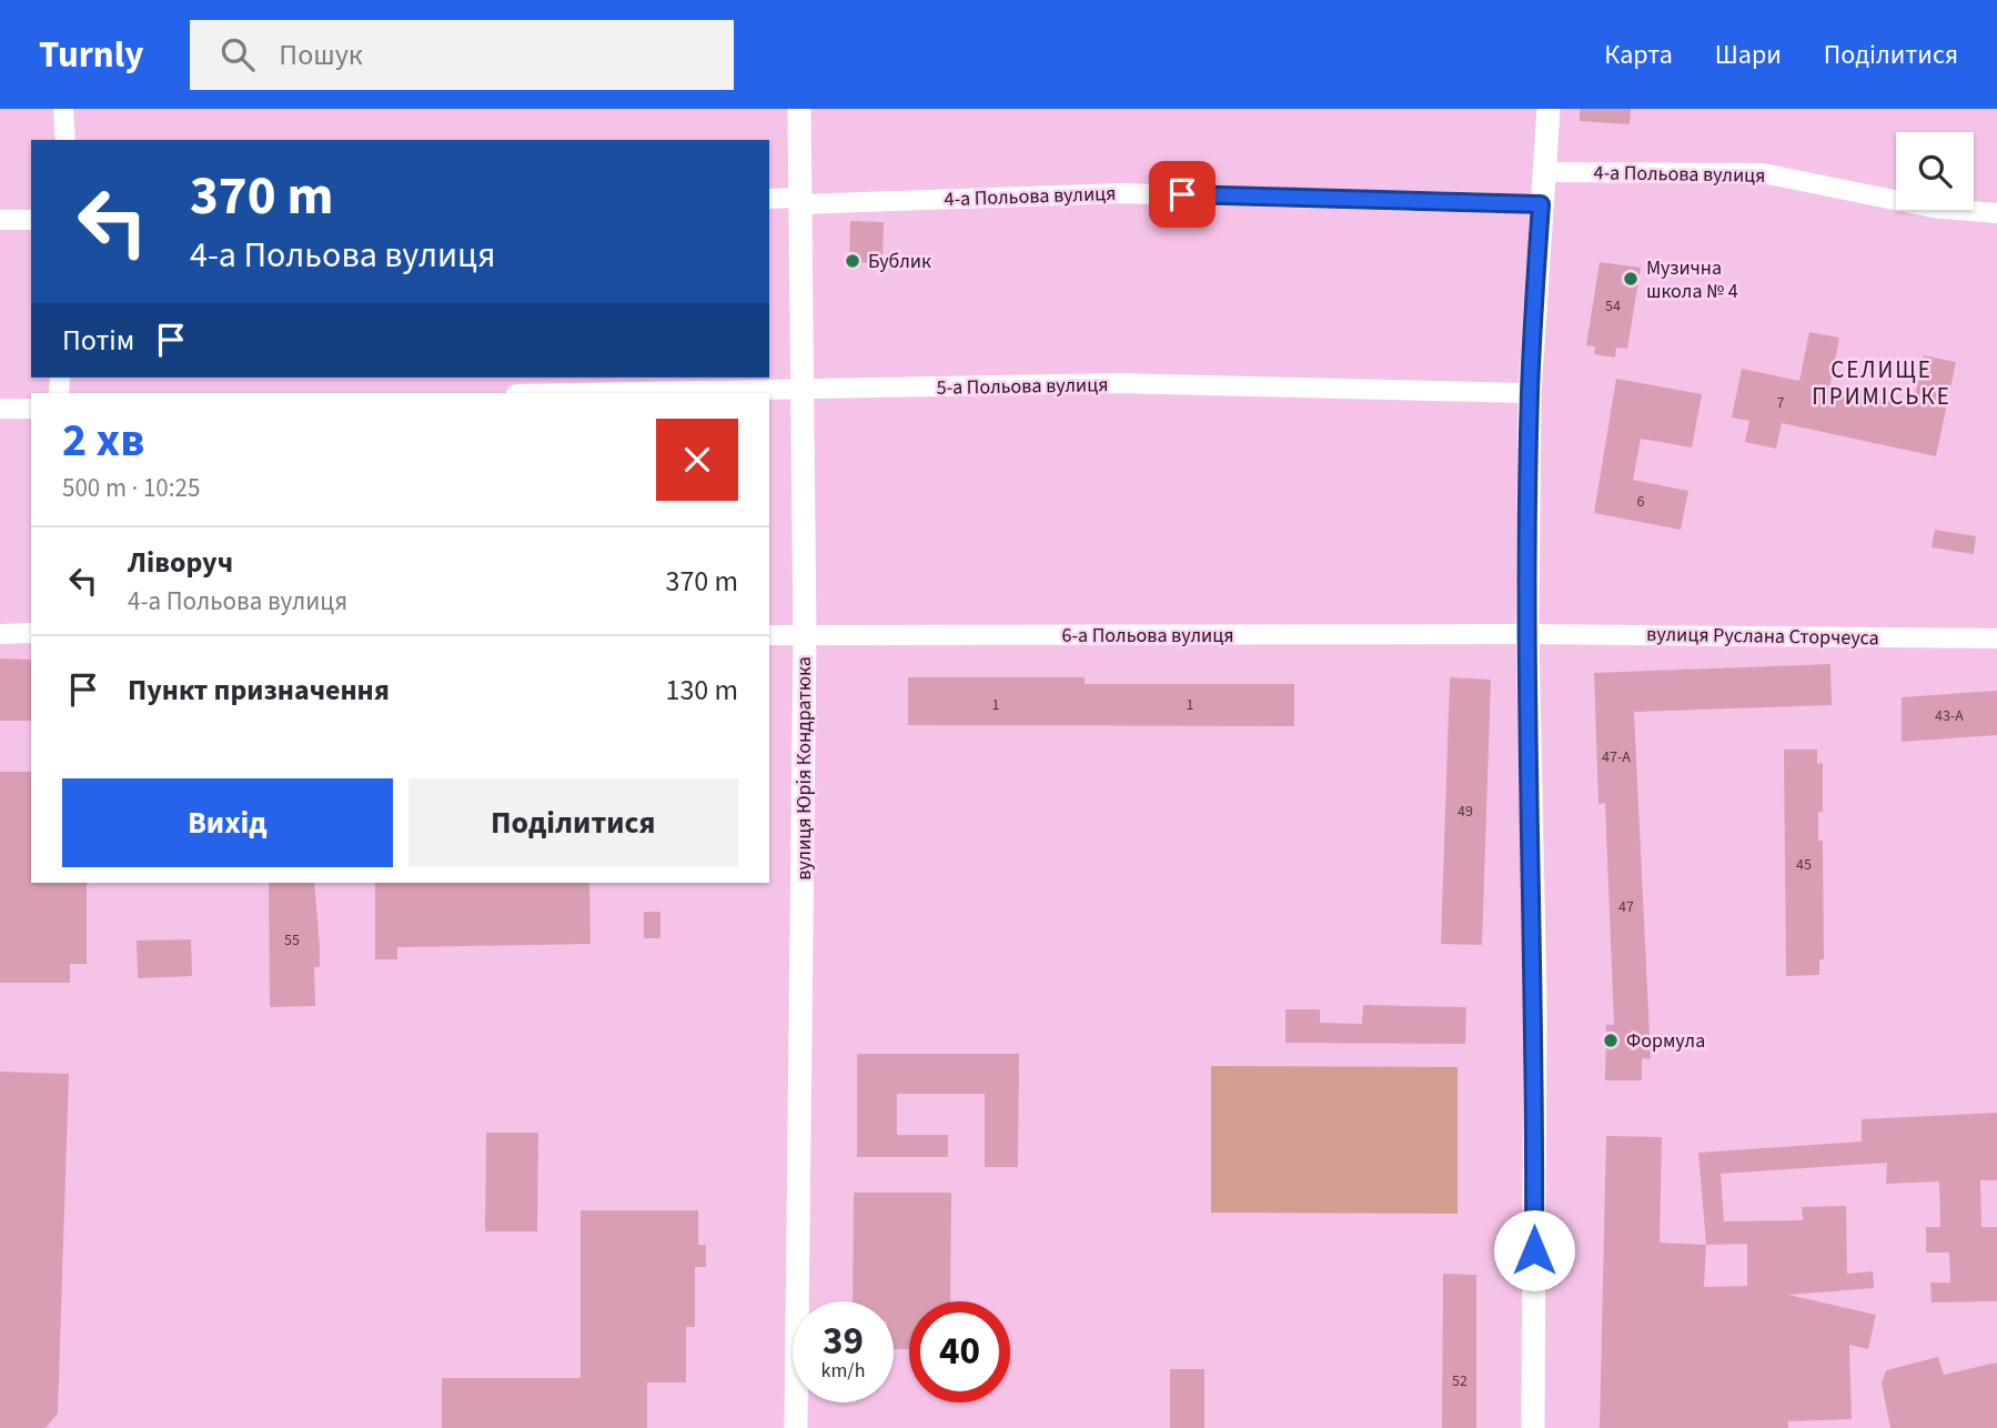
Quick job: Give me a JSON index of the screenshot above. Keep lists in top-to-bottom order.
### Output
{
  "streets": {
    "street": [
      "4-а Польова вулиця",
      "5-а Польова вулиця",
      "6-а Польова вулиця",
      "вулиця Руслана Сторчеуса",
      "вулиця Юрія Кондратюка"
    ]
  },
  "crossings": [
    ["4-а Польова вулиця", "вулиця Юрія Кондратюка"],
    ["5-а Польова вулиця", "вулиця Юрія Кондратюка"],
    ["6-а Польова вулиця", "вулиця Руслана Сторчеуса"],
    ["6-а Польова вулиця", "вулиця Юрія Кондратюка"]
  ],
  "districts": ["СЕЛИЩЕ ПРИМІСЬКЕ"],
  "places": ["Бублик", "Музична школа № 4", "Формула"],
  "house_numbers": [
    "54",
    "7",
    "6",
    "1",
    "1",
    "43-А",
    "47-А",
    "49",
    "45",
    "47",
    "55",
    "52"
  ],
  "page": {
    "header": "Turnly",
    "search": "Пошук",
    "nav": ["Карта", "Шари", "Поділитися"],
    "turn": ["370 m", "4-а Польова вулиця"],
    "then": "Потім",
    "heading": ["2 хв", "500 m · 10:25"],
    "list": [
      {
        "name": "Ліворуч",
        "note": "4-а Польова вулиця",
        "value": "370 m"
      },
      {
        "name": "Пункт призначення",
        "value": "130 m"
      }
    ],
    "buttons": ["Вихід", "Поділитися"],
    "speed": "39 km/h",
    "limit": "40"
  }
}
